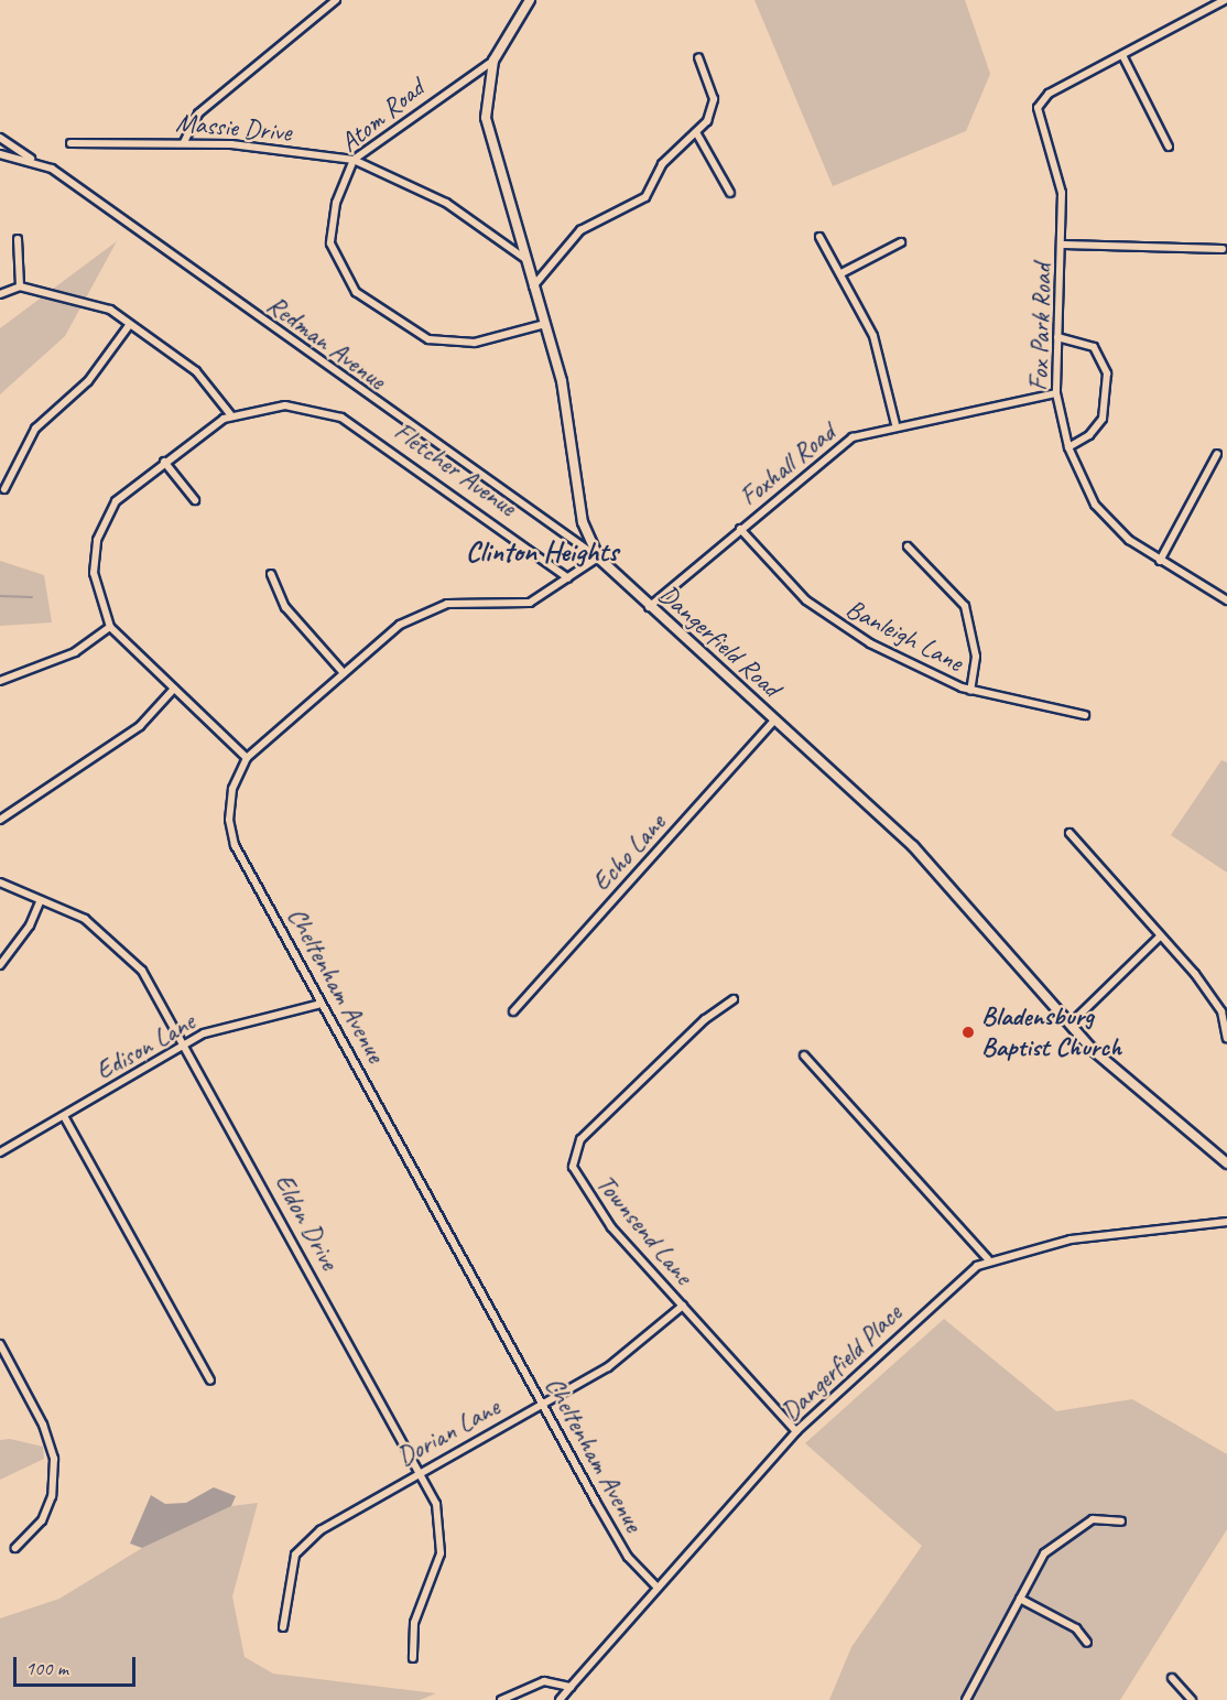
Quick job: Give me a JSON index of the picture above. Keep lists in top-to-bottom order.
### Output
{
  "streets": {
    "street": [
      "Atom Road",
      "Massie Drive",
      "Fox Park Road",
      "Redman Avenue",
      "Foxhall Road",
      "Fletcher Avenue",
      "Banleigh Lane",
      "Dangerfield Road",
      "Echo Lane",
      "Cheltenham Avenue",
      "Edison Lane",
      "Eldon Drive",
      "Townsend Lane",
      "Dangerfield Place",
      "Dorian Lane"
    ]
  },
  "crossings": [
    ["Atom Road", "Massie Drive"],
    ["Atom Road", "Dangerfield Road"],
    ["Massie Drive", "Dangerfield Road"],
    ["Fox Park Road", "Foxhall Road"],
    ["Redman Avenue", "Dangerfield Road"],
    ["Redman Avenue", "Cheltenham Avenue"],
    ["Foxhall Road", "Banleigh Lane"],
    ["Foxhall Road", "Dangerfield Road"],
    ["Fletcher Avenue", "Cheltenham Avenue"],
    ["Dangerfield Road", "Echo Lane"],
    ["Dangerfield Road", "Cheltenham Avenue"],
    ["Cheltenham Avenue", "Edison Lane"],
    ["Cheltenham Avenue", "Dangerfield Place"],
    ["Cheltenham Avenue", "Dorian Lane"],
    ["Edison Lane", "Eldon Drive"],
    ["Eldon Drive", "Dorian Lane"],
    ["Townsend Lane", "Dangerfield Place"],
    ["Townsend Lane", "Dorian Lane"]
  ],
  "districts": ["Clinton Heights"],
  "places": ["Bladensburg Baptist Church"],
  "scale_bar": "100 m"
}
